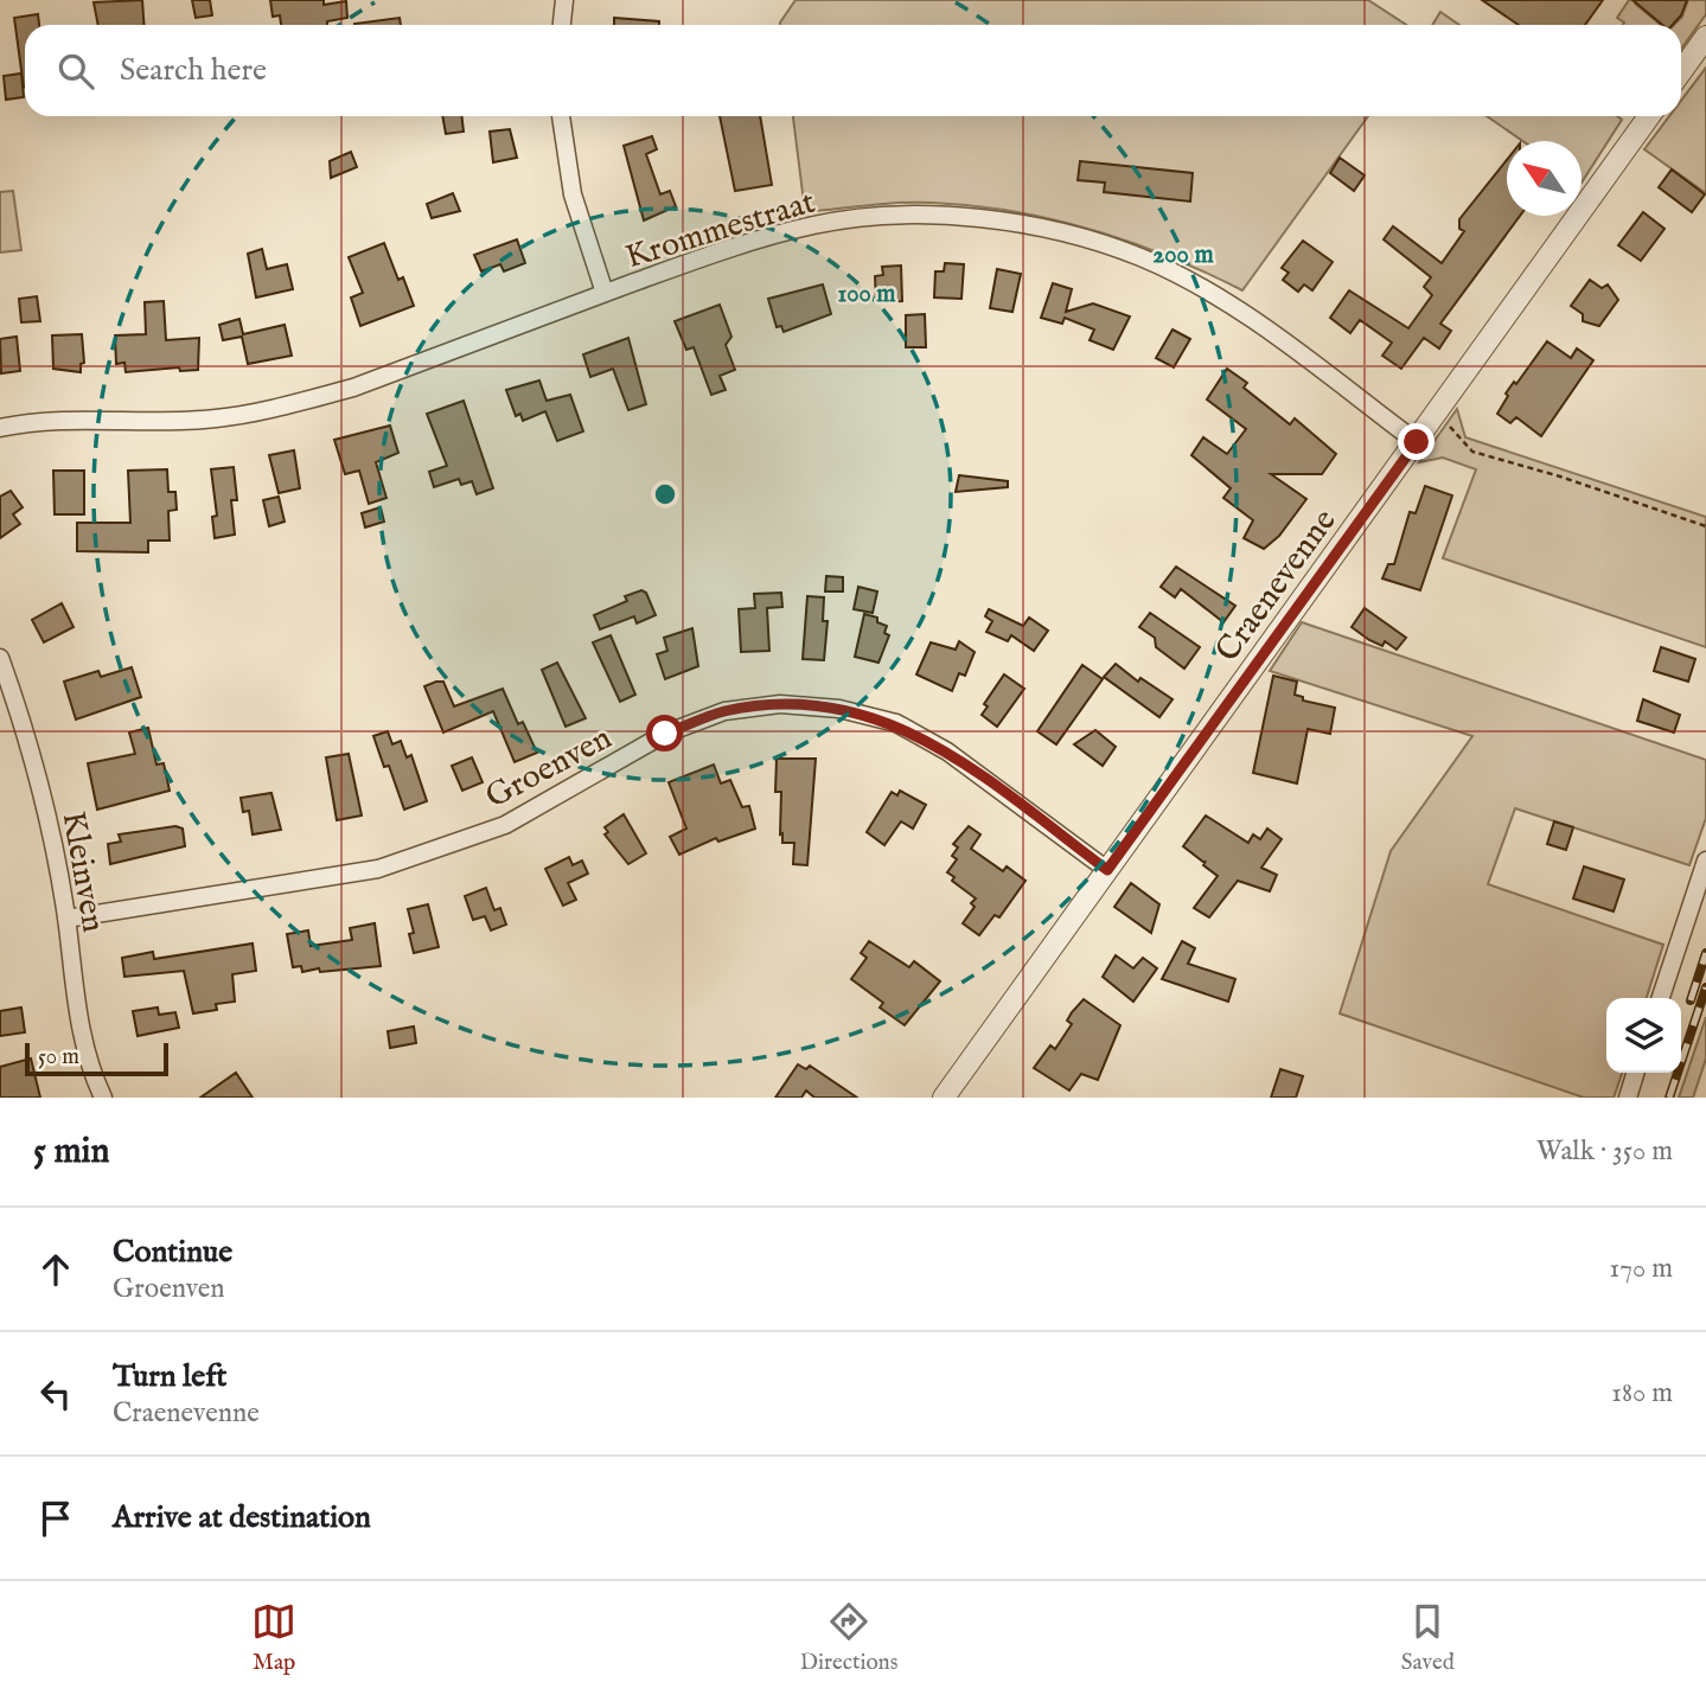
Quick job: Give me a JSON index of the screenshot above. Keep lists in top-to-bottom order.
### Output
{
  "streets": {
    "street": [
      "Krommestraat",
      "Craenevenne",
      "Groenven",
      "Kleinven"
    ]
  },
  "crossings": [
    ["Krommestraat", "Craenevenne"],
    ["Craenevenne", "Groenven"],
    ["Groenven", "Kleinven"]
  ],
  "scale_bar": "50 m",
  "north": "top left",
  "page": {
    "search": "Search here",
    "scale": "50 m",
    "heading": ["5 min", "Walk · 350 m"],
    "list": [
      ["Continue", "Groenven", "170 m"],
      ["Turn left", "Craenevenne", "180 m"],
      "Arrive at destination"
    ],
    "nav": ["Map", "Directions", "Saved"]
  },
  "rings": ["200 m", "100 m"]
}
